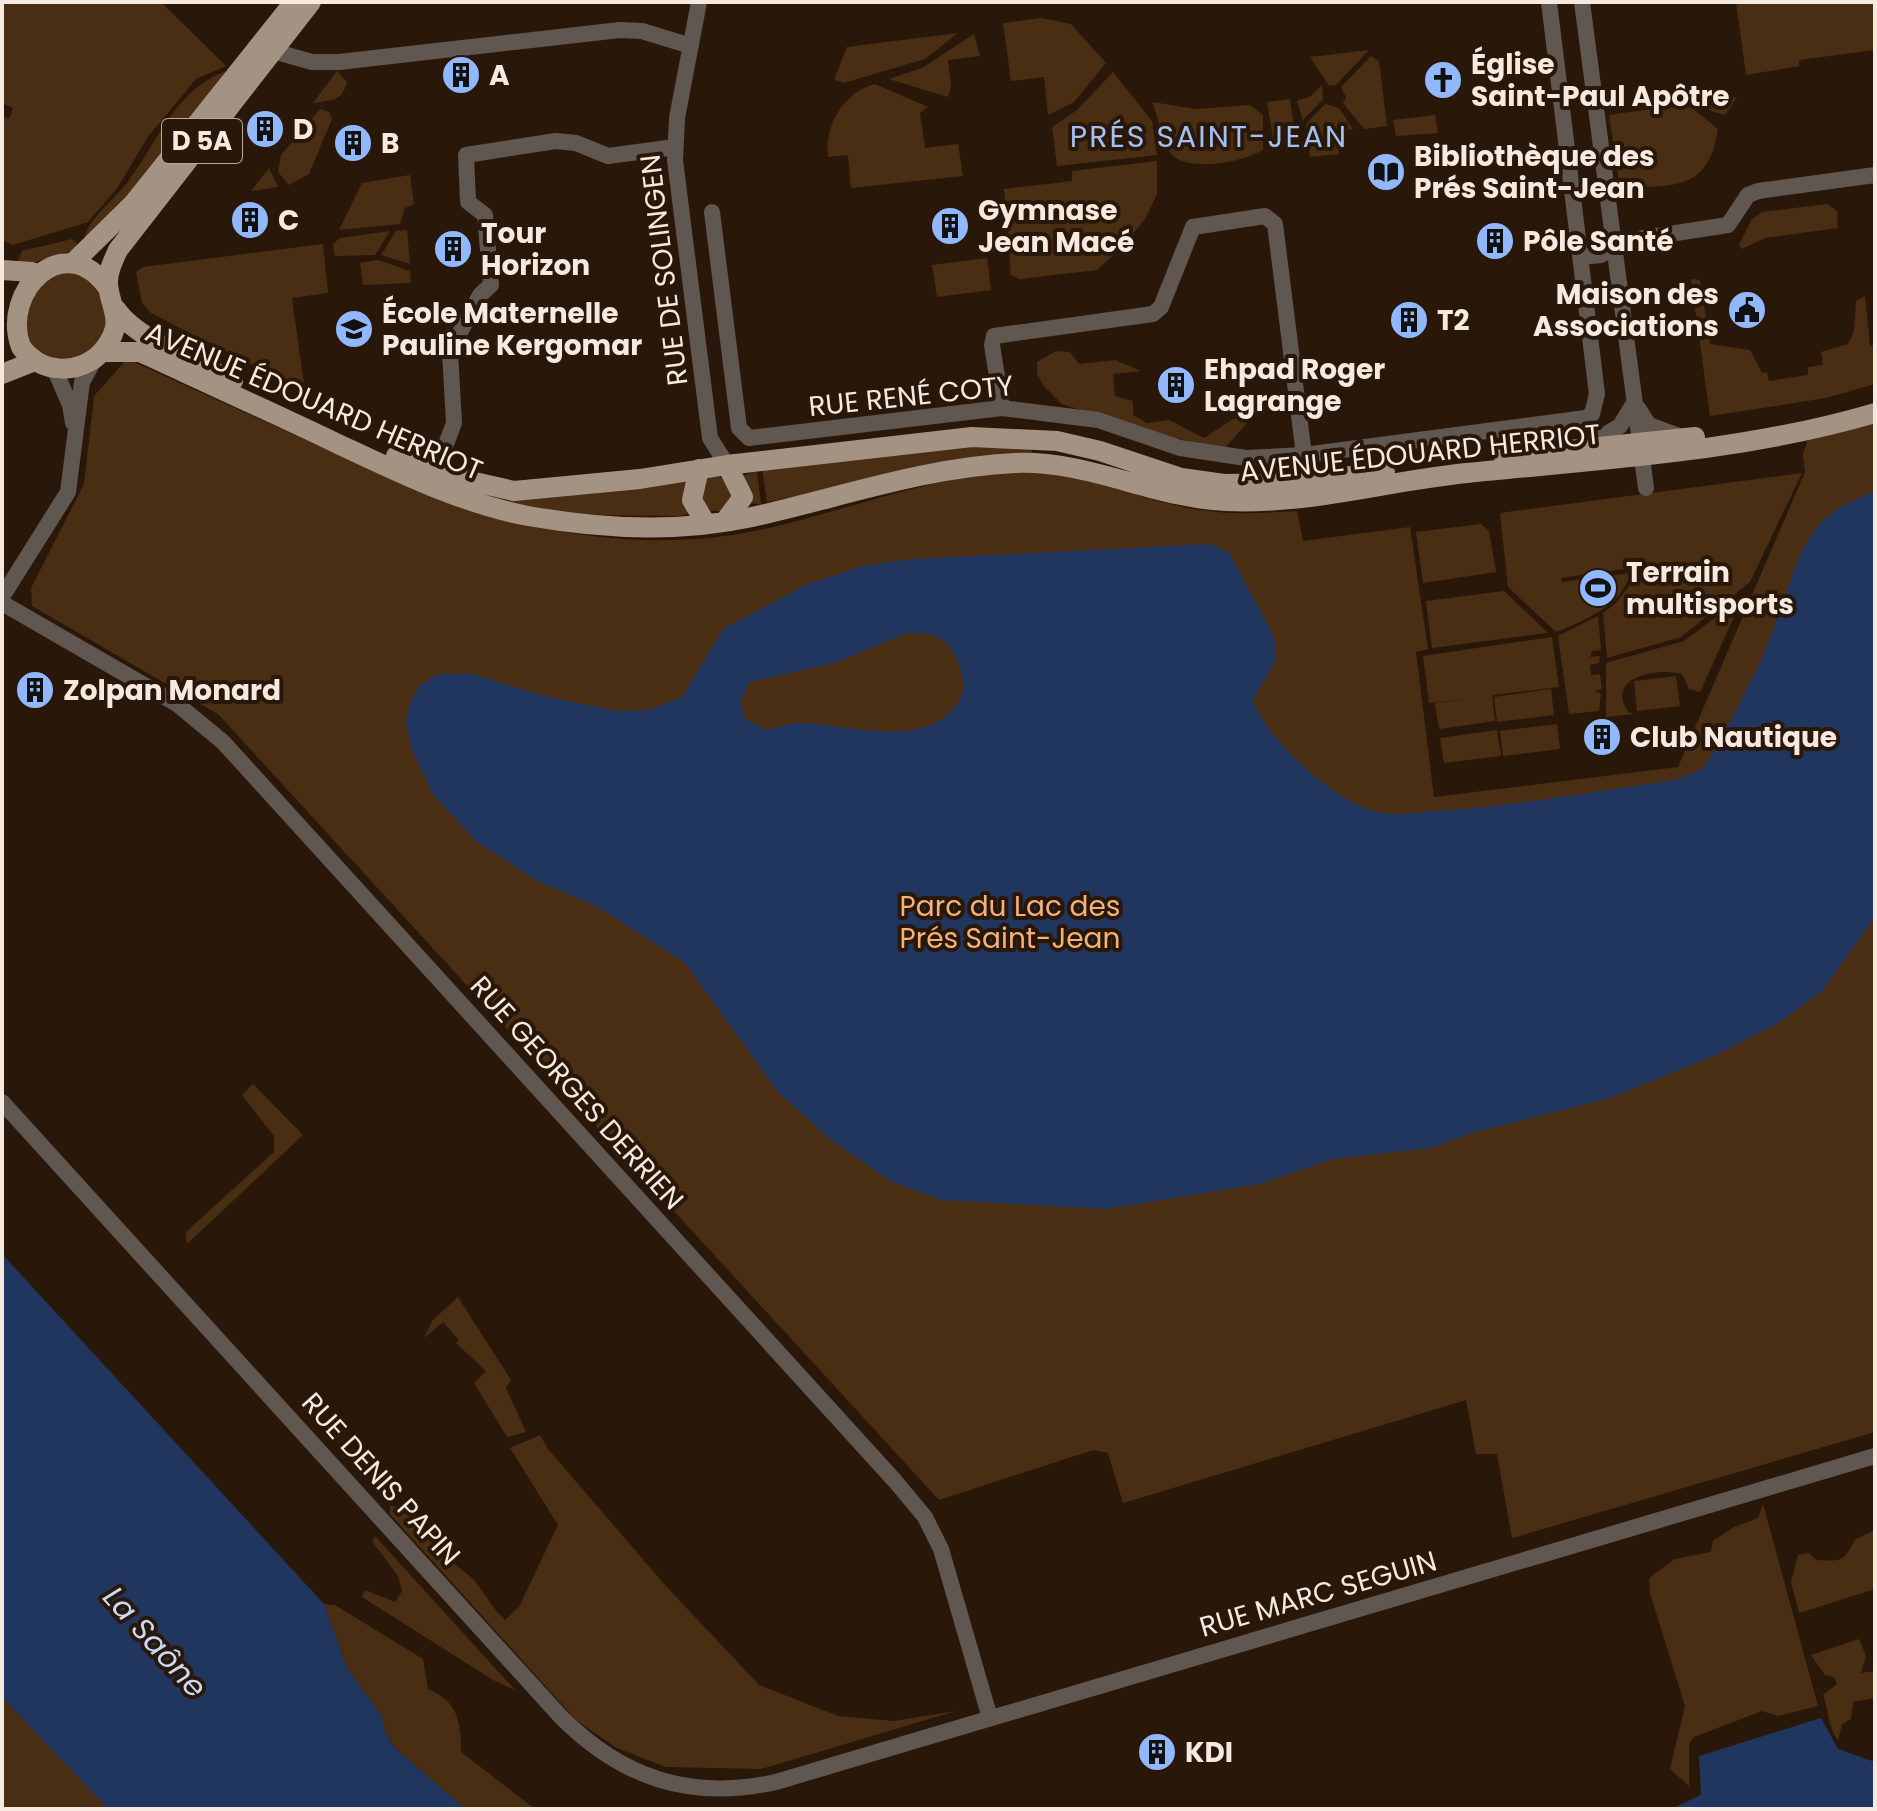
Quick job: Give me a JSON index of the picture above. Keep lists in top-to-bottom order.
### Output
{
  "streets": {
    "main road": ["D 5A", "AVENUE ÉDOUARD HERRIOT"],
    "street": [
      "RUE DE SOLINGEN",
      "RUE RENÉ COTY",
      "RUE GEORGES DERRIEN",
      "RUE DENIS PAPIN",
      "RUE MARC SEGUIN"
    ]
  },
  "crossings": [
    ["D 5A", "AVENUE ÉDOUARD HERRIOT"],
    ["RUE DE SOLINGEN", "AVENUE ÉDOUARD HERRIOT"],
    ["RUE GEORGES DERRIEN", "RUE MARC SEGUIN"],
    ["RUE DENIS PAPIN", "RUE MARC SEGUIN"]
  ],
  "districts": ["PRÉS SAINT-JEAN"],
  "water": ["La Saône"],
  "parks": ["Parc du Lac des Prés Saint-Jean"],
  "places": {
    "building": [
      "A",
      "D",
      "B",
      "C",
      "Gymnase Jean Macé",
      "Pôle Santé",
      "Tour Horizon",
      "T2",
      "Ehpad Roger Lagrange",
      "Zolpan Monard",
      "Club Nautique",
      "KDI"
    ],
    "church": ["Église Saint-Paul Apôtre"],
    "library": ["Bibliothèque des Prés Saint-Jean"],
    "public building": ["Maison des Associations"],
    "school or university": ["École Maternelle Pauline Kergomar"],
    "sports": ["Terrain multisports"]
  }
}
